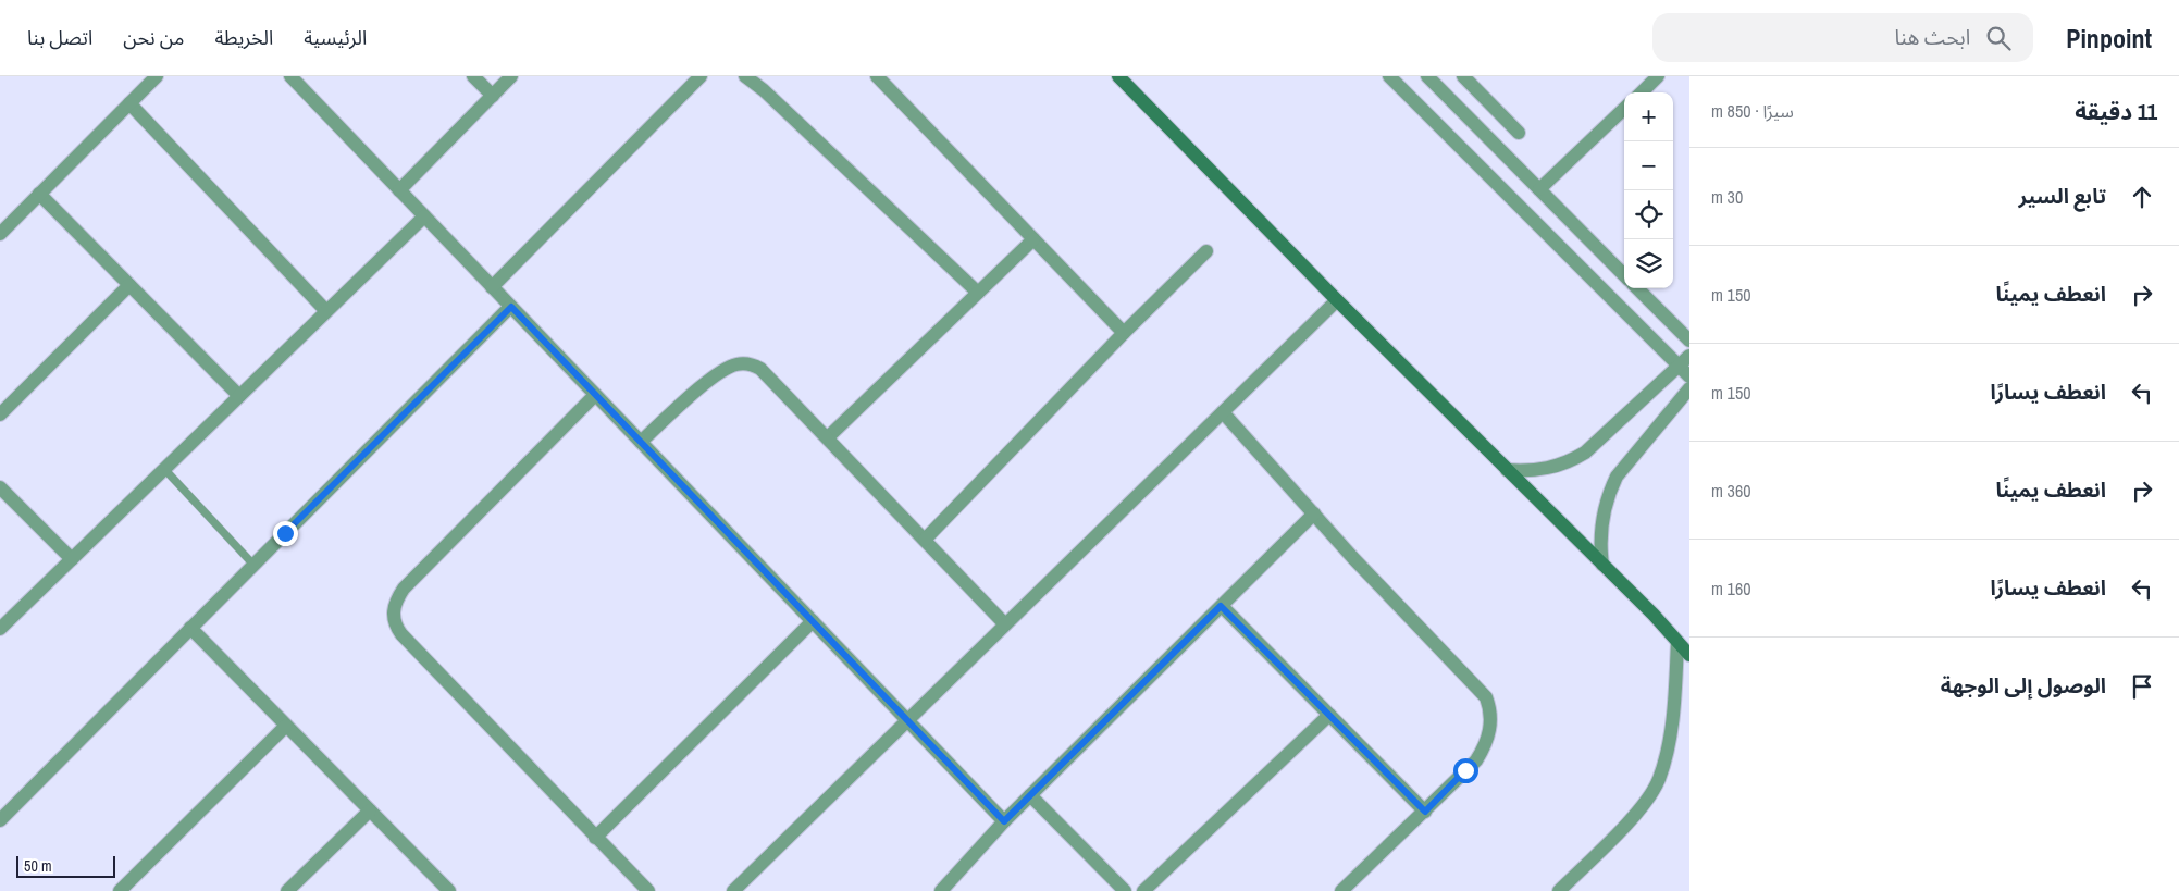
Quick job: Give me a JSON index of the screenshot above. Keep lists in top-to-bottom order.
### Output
{
  "scale_bar": "50 m",
  "page": {
    "header": "Pinpoint",
    "search": "ابحث هنا",
    "nav": [
      "الرئيسية",
      "الخريطة",
      "من نحن",
      "اتصل بنا"
    ],
    "heading": ["11 دقيقة", "سيرًا · 850 m"],
    "map_buttons": ["+", "−"],
    "list": [
      ["تابع السير", "30 m"],
      ["انعطف يمينًا", "150 m"],
      ["انعطف يسارًا", "150 m"],
      ["انعطف يمينًا", "360 m"],
      ["انعطف يسارًا", "160 m"],
      "الوصول إلى الوجهة"
    ],
    "scale": "50 m"
  }
}
